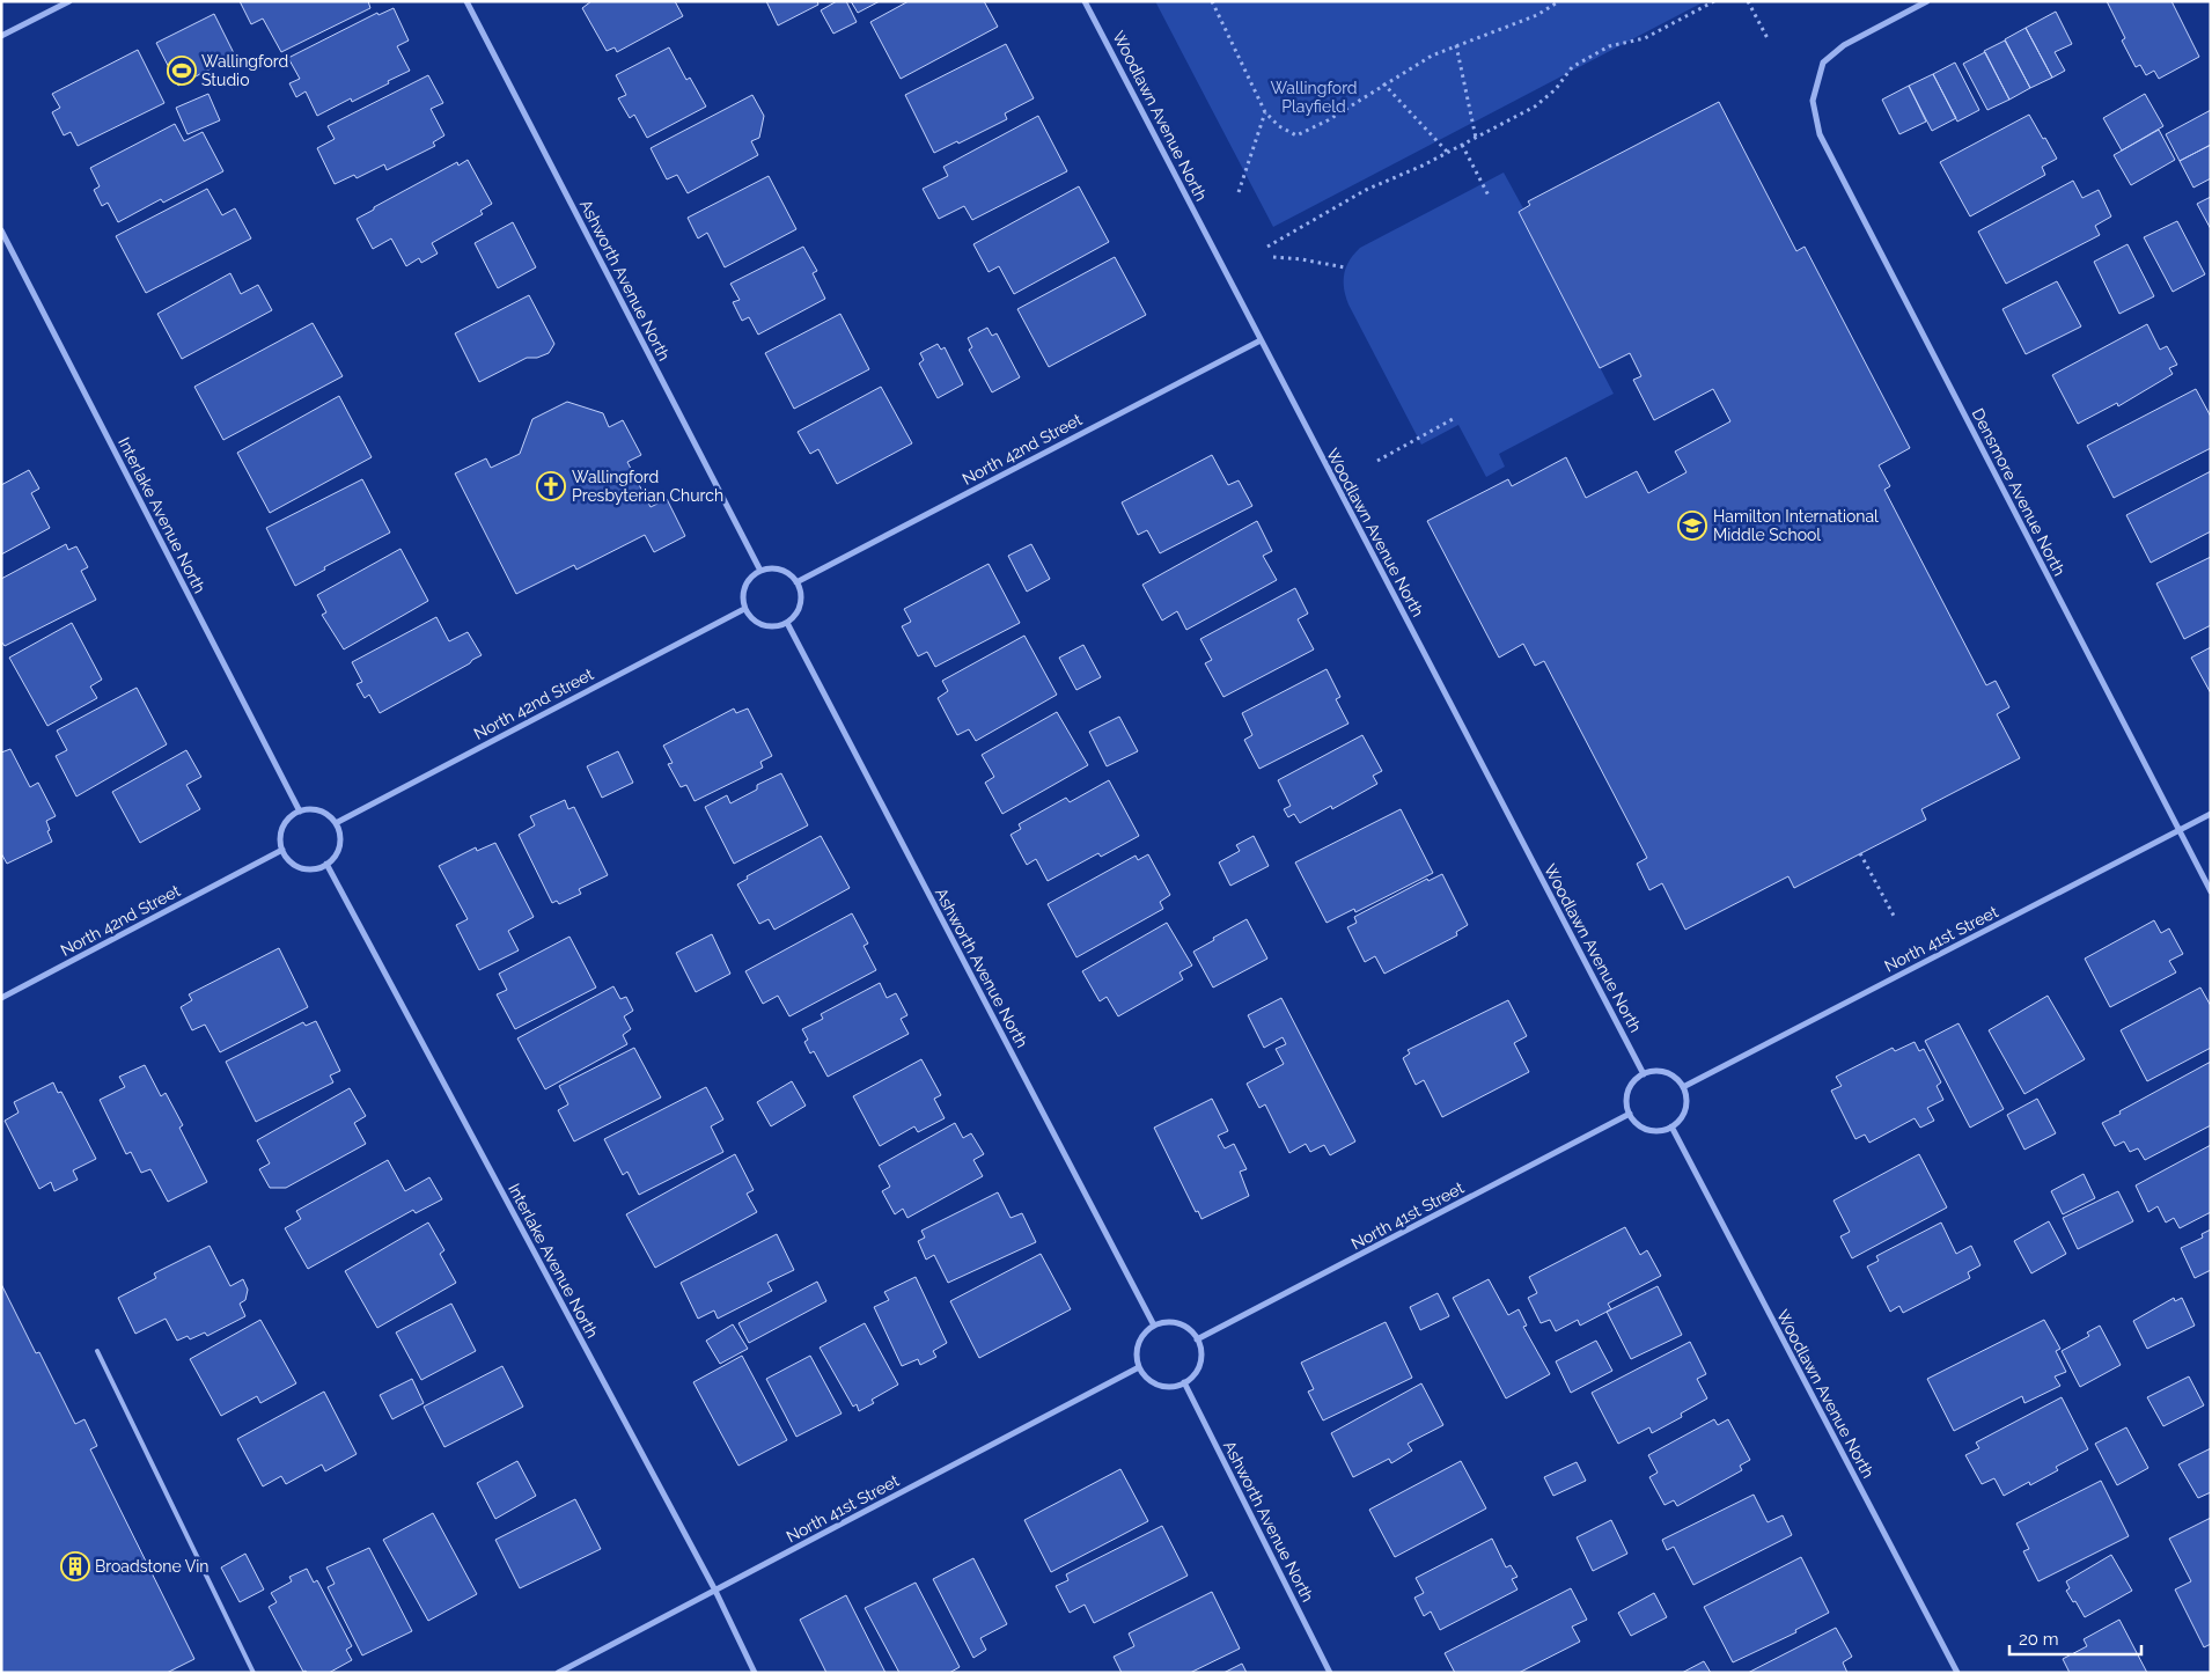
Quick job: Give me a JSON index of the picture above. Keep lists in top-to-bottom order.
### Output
{
  "streets": {
    "street": [
      "Woodlawn Avenue North",
      "Ashworth Avenue North",
      "North 42nd Street",
      "Densmore Avenue North",
      "Interlake Avenue North",
      "North 41st Street"
    ]
  },
  "crossings": [
    ["Woodlawn Avenue North", "North 42nd Street"],
    ["Woodlawn Avenue North", "North 41st Street"],
    ["Ashworth Avenue North", "North 42nd Street"],
    ["Ashworth Avenue North", "North 41st Street"],
    ["North 42nd Street", "Interlake Avenue North"],
    ["Densmore Avenue North", "North 41st Street"],
    ["Interlake Avenue North", "North 41st Street"]
  ],
  "parks": ["Wallingford Playfield"],
  "places": {
    "sports": ["Wallingford Studio"],
    "church": ["Wallingford Presbyterian Church"],
    "school or university": ["Hamilton International Middle School"],
    "building": ["Broadstone Vin"]
  },
  "scale_bar": "20 m"
}
